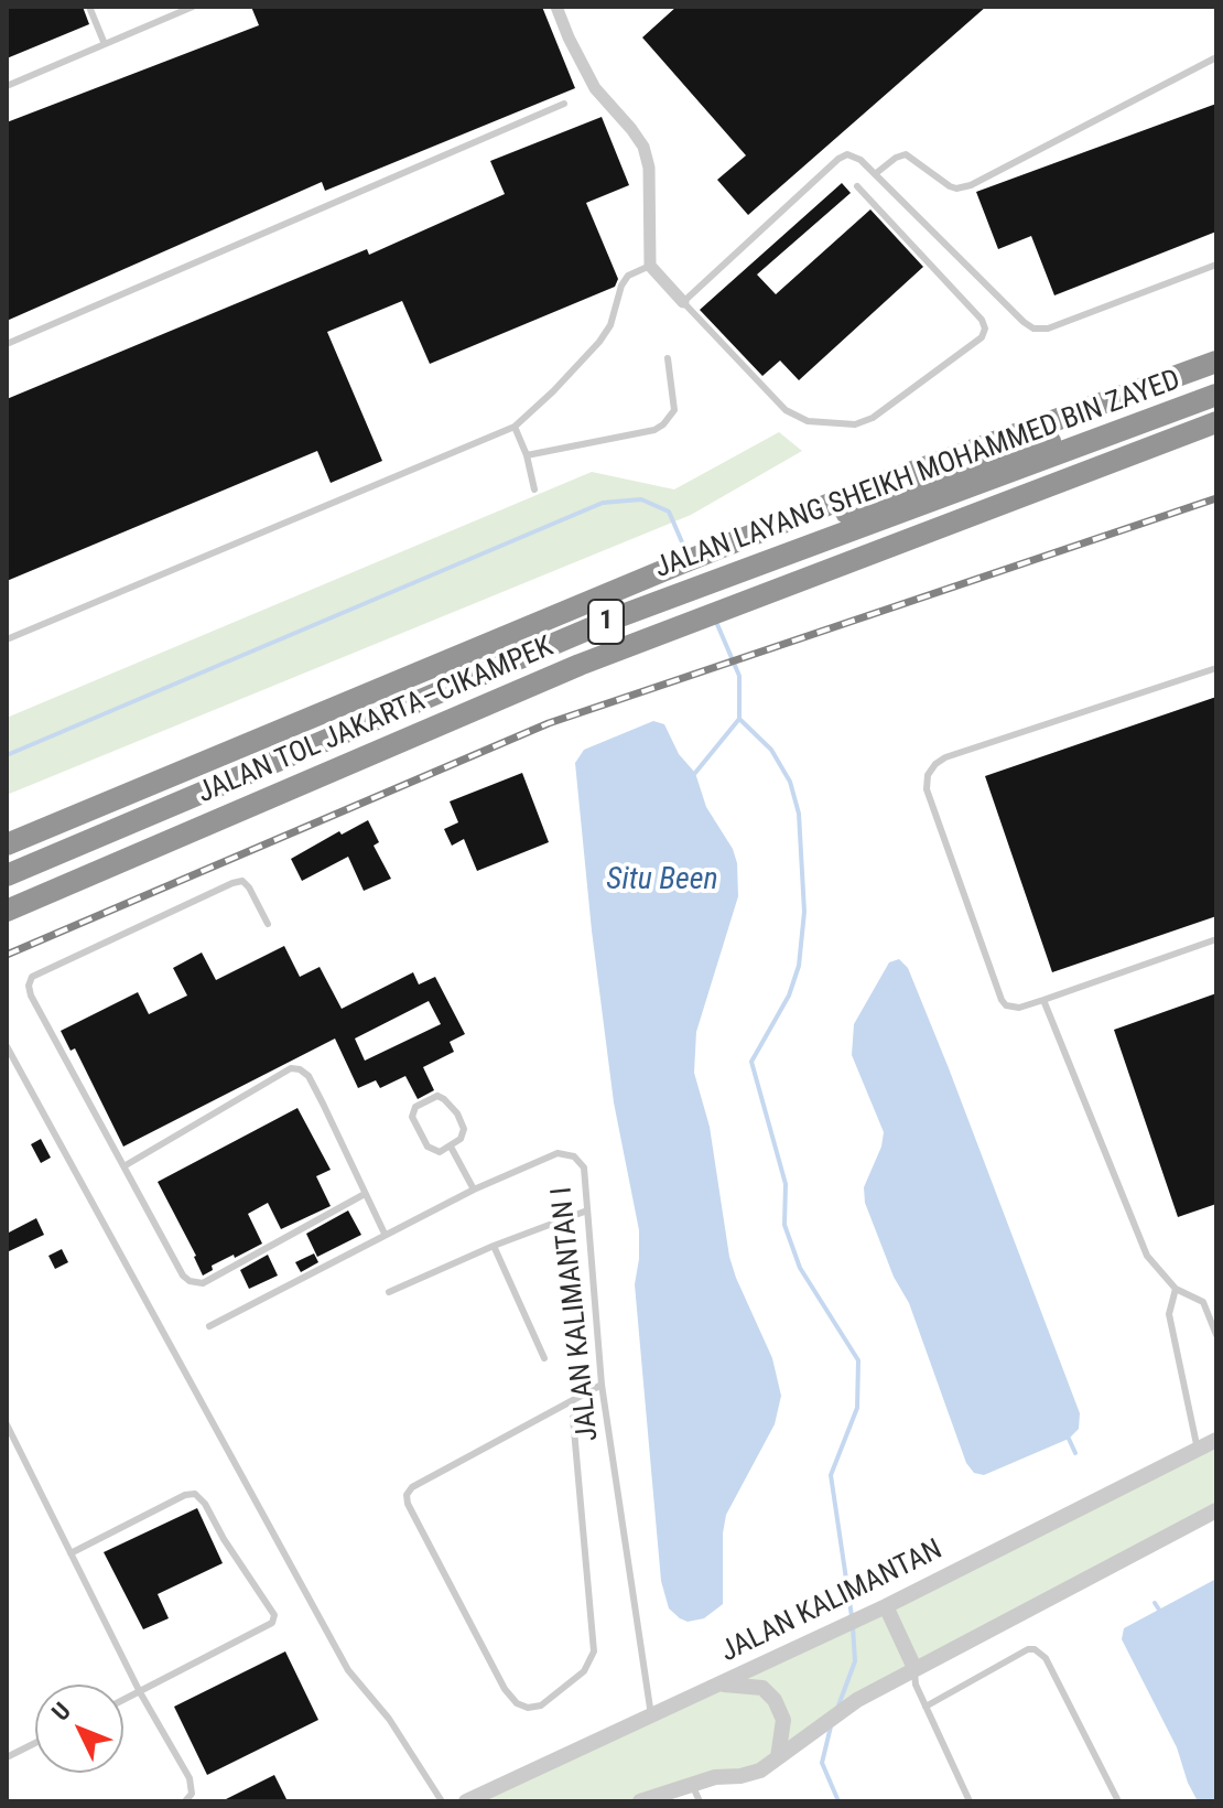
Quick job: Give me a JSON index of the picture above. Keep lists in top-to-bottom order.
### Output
{
  "streets": {
    "highway": ["JALAN LAYANG SHEIKH MOHAMMED BIN ZAYED", "1", "JALAN TOL JAKARTA–CIKAMPEK"],
    "street": ["JALAN KALIMANTAN"],
    "lane": ["JALAN KALIMANTAN I"]
  },
  "crossings": [
    ["JALAN KALIMANTAN I", "JALAN KALIMANTAN"]
  ],
  "water": ["Situ Been"],
  "north": "top left"
}
